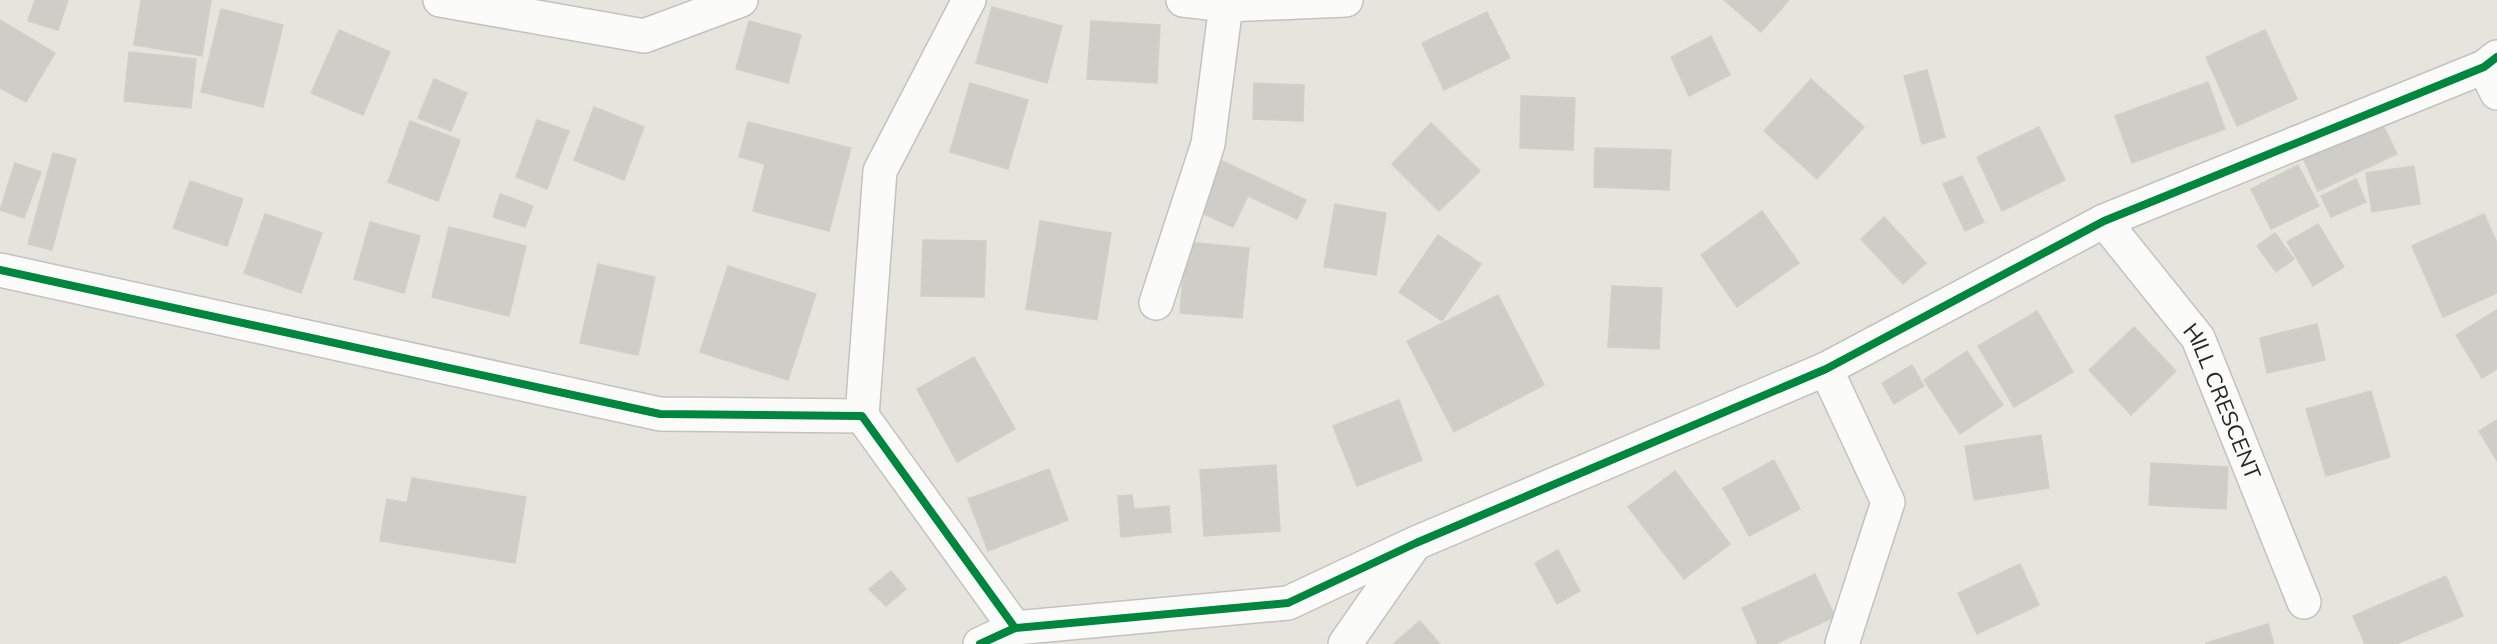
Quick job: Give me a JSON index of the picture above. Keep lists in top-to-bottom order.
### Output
{
  "streets": {
    "street": ["HILL CRESCENT"]
  }
}
